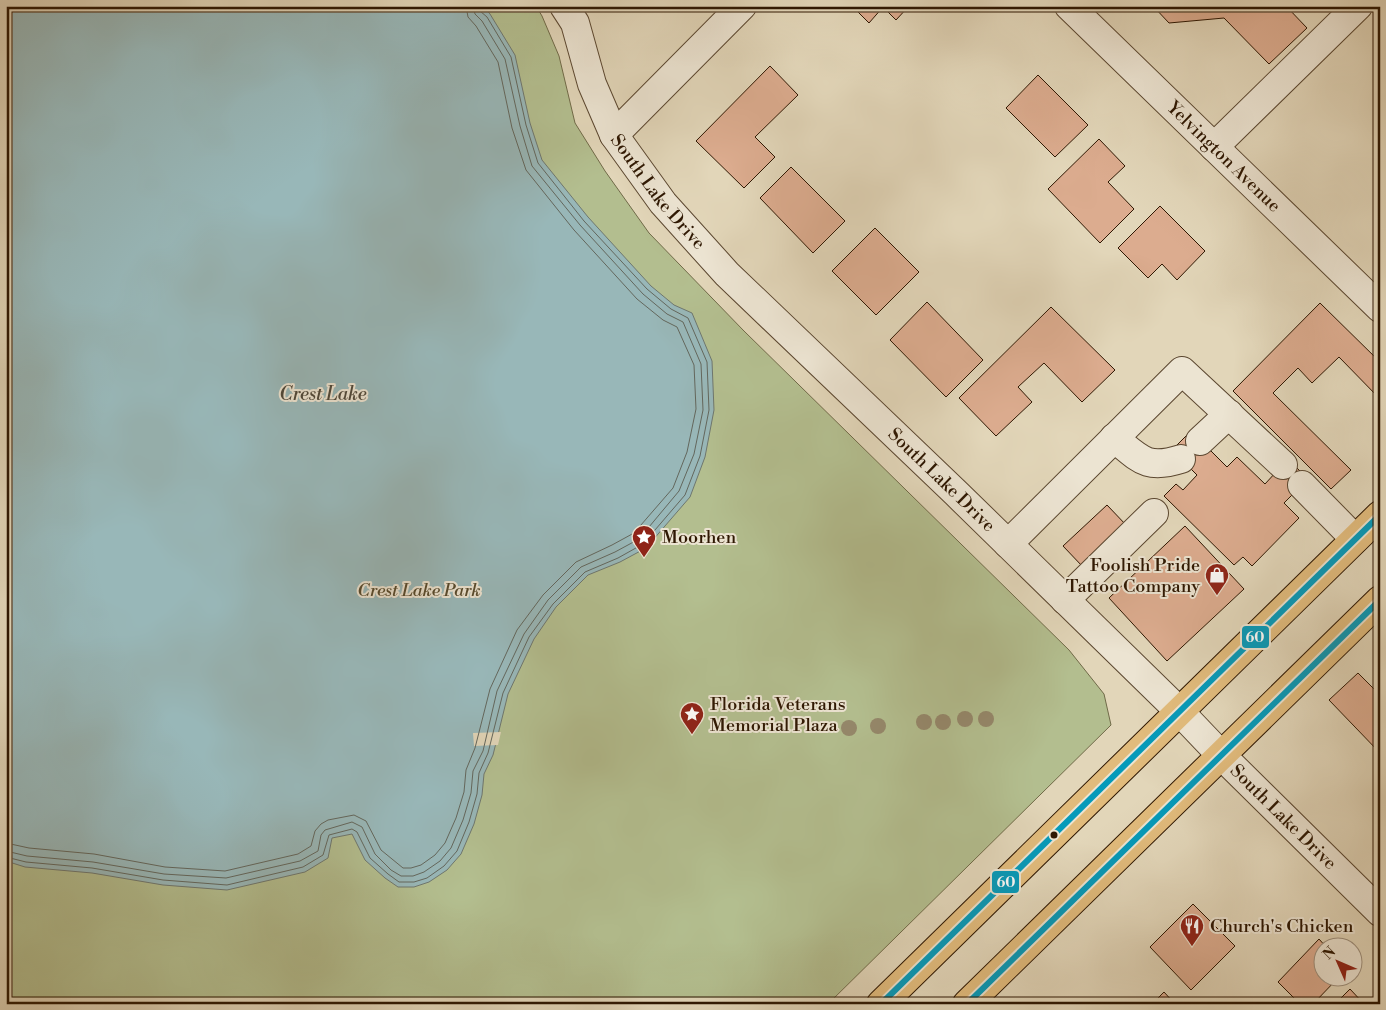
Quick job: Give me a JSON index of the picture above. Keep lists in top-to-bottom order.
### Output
{
  "streets": {
    "street": ["Yelvington Avenue", "South Lake Drive"]
  },
  "water": ["Crest Lake"],
  "parks": ["Crest Lake Park"],
  "places": {
    "place": ["Moorhen", "Florida Veterans Memorial Plaza"],
    "shop": ["Foolish Pride Tattoo Company"],
    "restaurant": ["Church's Chicken"]
  },
  "lines": ["transit line 60"],
  "north": "top left"
}
